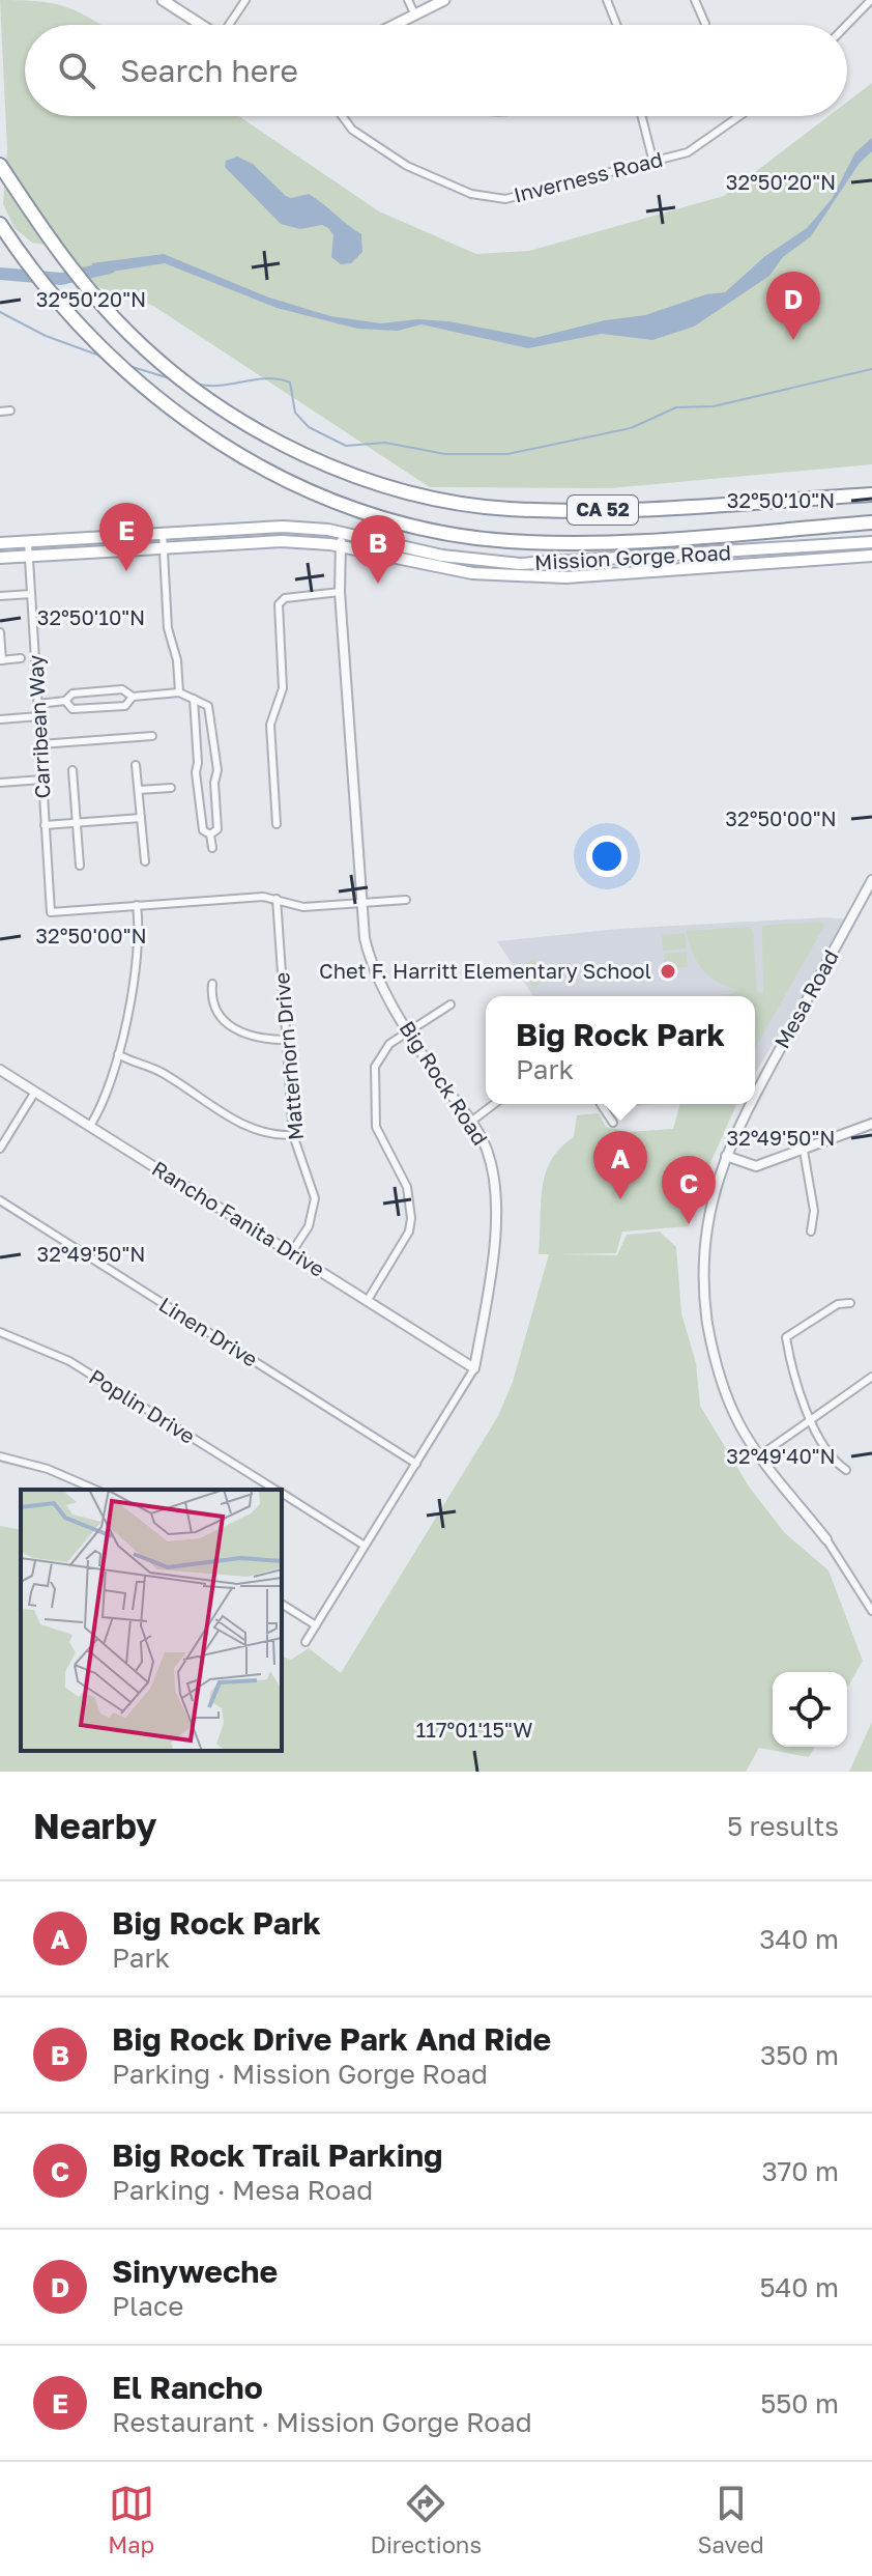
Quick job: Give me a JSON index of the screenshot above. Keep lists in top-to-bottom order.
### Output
{
  "streets": {
    "highway": ["CA 52"],
    "main road": ["Mission Gorge Road"],
    "street": [
      "Inverness Road",
      "Carribean Way",
      "Mesa Road",
      "Matterhorn Drive",
      "Big Rock Road",
      "Rancho Fanita Drive",
      "Linen Drive",
      "Poplin Drive"
    ]
  },
  "crossings": [
    ["Mission Gorge Road", "Carribean Way"],
    ["Mission Gorge Road", "Big Rock Road"],
    ["Matterhorn Drive", "Rancho Fanita Drive"],
    ["Big Rock Road", "Rancho Fanita Drive"],
    ["Big Rock Road", "Linen Drive"],
    ["Big Rock Road", "Poplin Drive"]
  ],
  "places": ["Chet F. Harritt Elementary School"],
  "page": {
    "search": "Search here",
    "pins": [
      "D",
      "E",
      "B",
      "A",
      "C"
    ],
    "popup": ["Big Rock Park", "Park"],
    "heading": ["Nearby", "5 results"],
    "list": [
      {
        "mark": "A",
        "name": "Big Rock Park",
        "note": "Park",
        "value": "340 m"
      },
      {
        "mark": "B",
        "name": "Big Rock Drive Park And Ride",
        "note": "Parking · Mission Gorge Road",
        "value": "350 m"
      },
      {
        "mark": "C",
        "name": "Big Rock Trail Parking",
        "note": "Parking · Mesa Road",
        "value": "370 m"
      },
      {
        "mark": "D",
        "name": "Sinyweche",
        "note": "Place",
        "value": "540 m"
      },
      {
        "mark": "E",
        "name": "El Rancho",
        "note": "Restaurant · Mission Gorge Road",
        "value": "550 m"
      }
    ],
    "nav": ["Map", "Directions", "Saved"]
  },
  "coordinates": [
    "32°50'20\"N",
    "32°50'10\"N",
    "32°50'00\"N",
    "32°49'50\"N",
    "32°49'40\"N",
    "117°01'15\"W"
  ]
}
